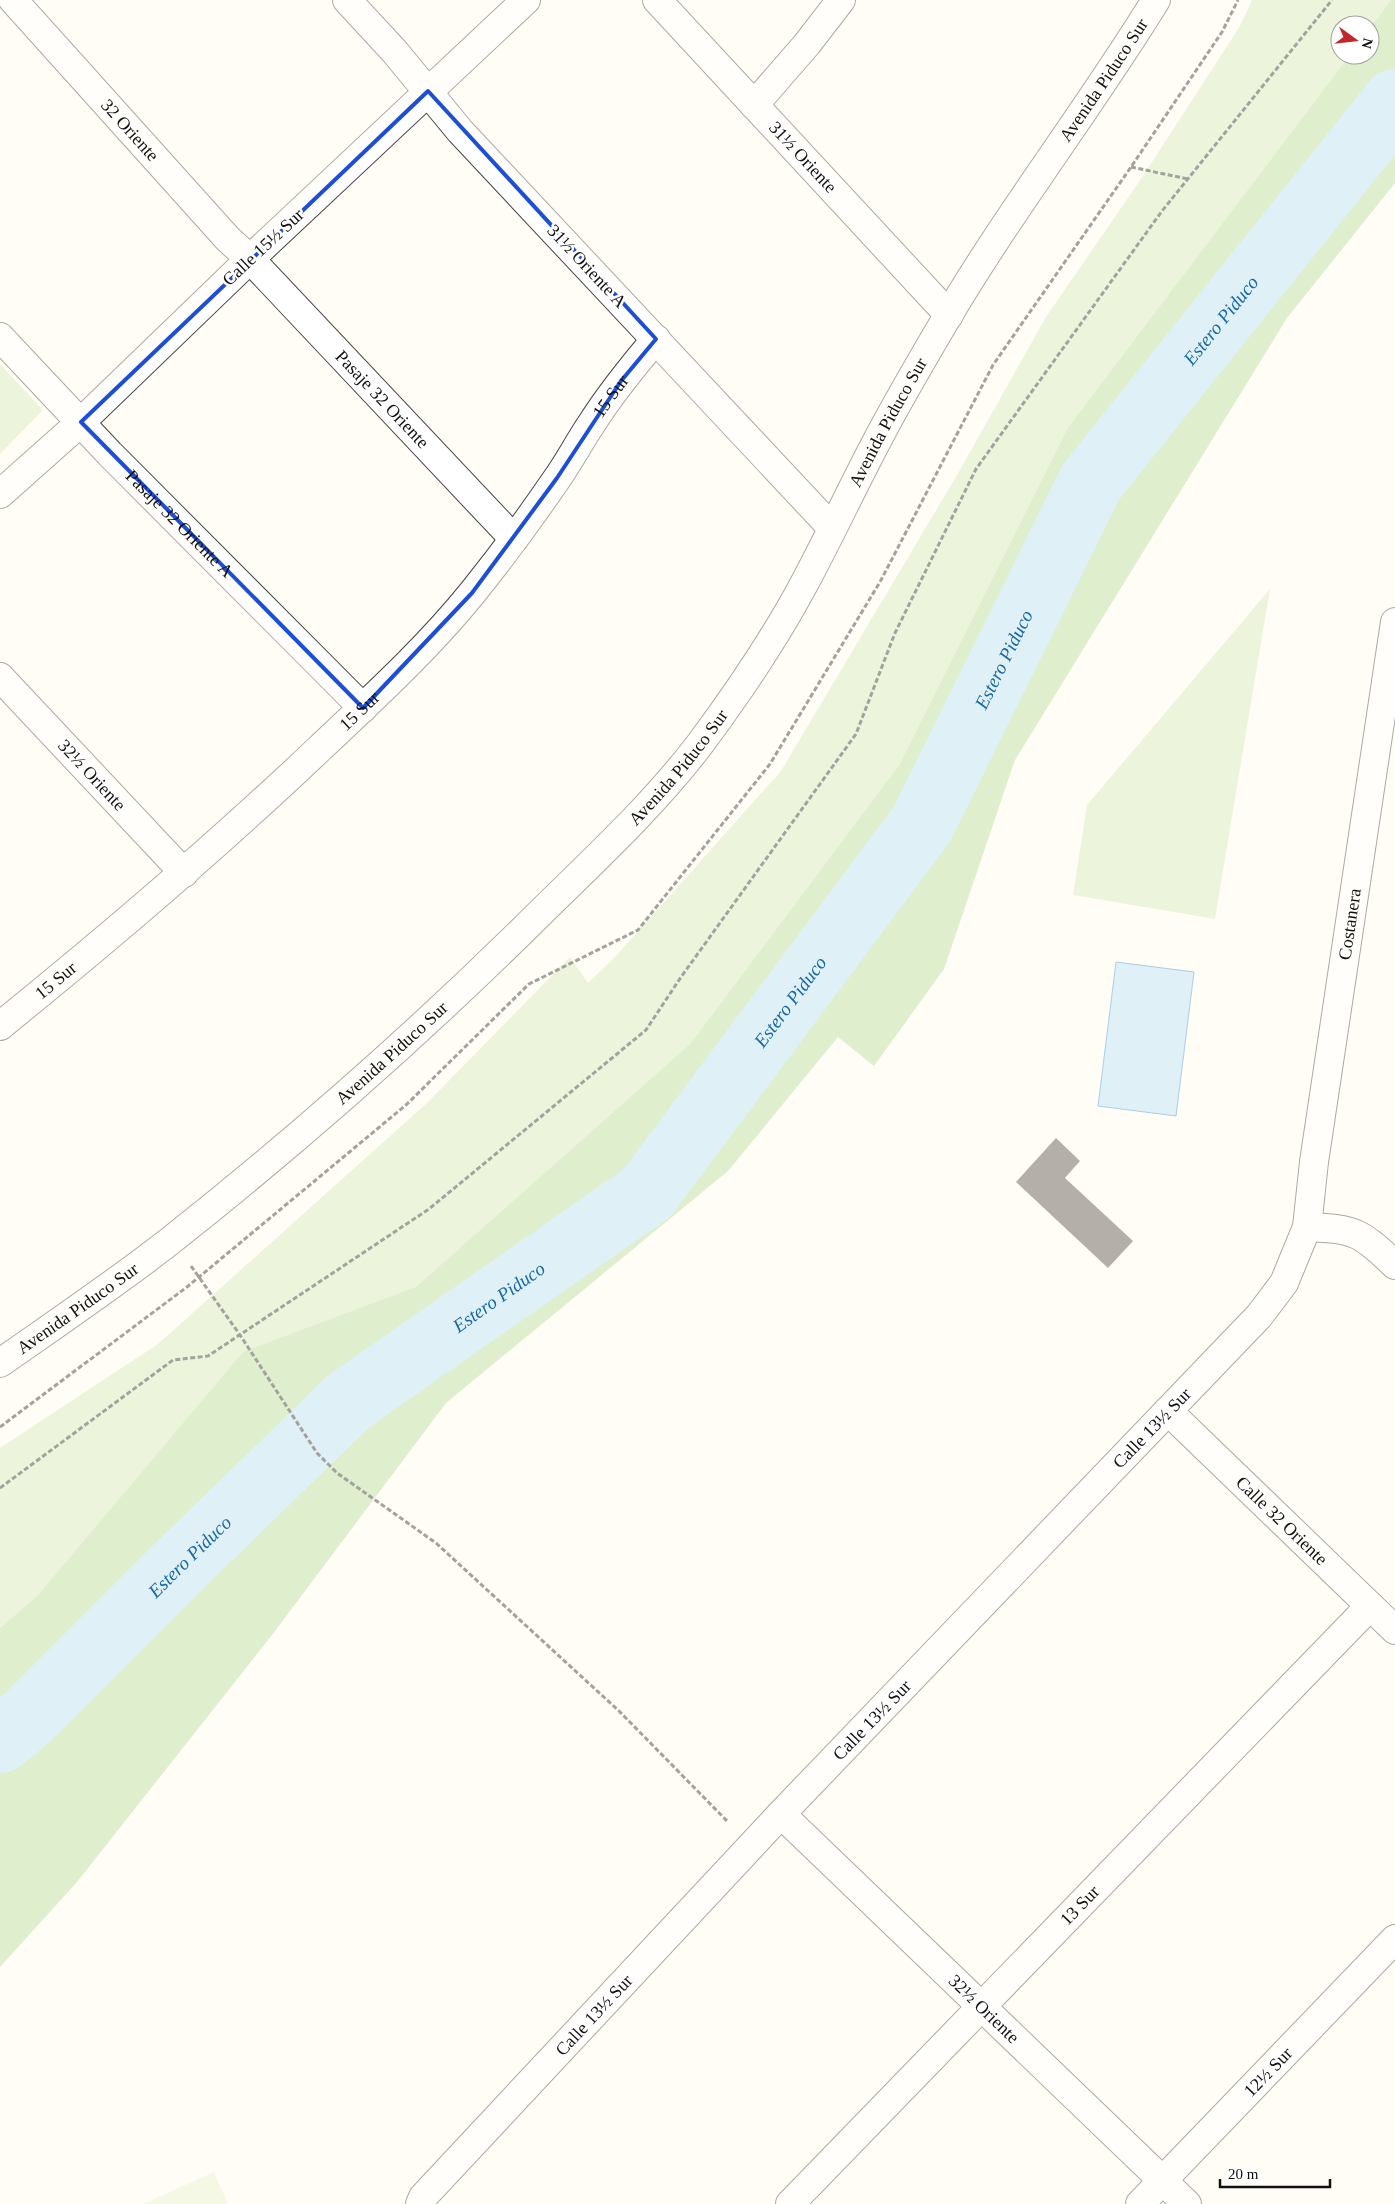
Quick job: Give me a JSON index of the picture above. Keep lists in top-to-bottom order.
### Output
{
  "streets": {
    "street": [
      "Avenida Piduco Sur",
      "32 Oriente",
      "31½ Oriente",
      "Calle 15½ Sur",
      "31½ Oriente A",
      "15 Sur",
      "Pasaje 32 Oriente",
      "Pasaje 32 Oriente A",
      "32½ Oriente",
      "Costanera",
      "Calle 13½ Sur",
      "Calle 32 Oriente",
      "13 Sur",
      "12½ Sur"
    ]
  },
  "crossings": [
    ["Avenida Piduco Sur", "31½ Oriente"],
    ["Avenida Piduco Sur", "31½ Oriente A"],
    ["32 Oriente", "Calle 15½ Sur"],
    ["32 Oriente", "Pasaje 32 Oriente"],
    ["Calle 15½ Sur", "31½ Oriente A"],
    ["Calle 15½ Sur", "Pasaje 32 Oriente"],
    ["Calle 15½ Sur", "Pasaje 32 Oriente A"],
    ["31½ Oriente A", "15 Sur"],
    ["15 Sur", "Pasaje 32 Oriente"],
    ["15 Sur", "Pasaje 32 Oriente A"],
    ["15 Sur", "32½ Oriente"],
    ["32½ Oriente", "Calle 13½ Sur"],
    ["32½ Oriente", "13 Sur"],
    ["32½ Oriente", "12½ Sur"],
    ["Costanera", "Calle 13½ Sur"],
    ["Calle 13½ Sur", "Calle 32 Oriente"],
    ["Calle 32 Oriente", "13 Sur"]
  ],
  "water": ["Estero Piduco"],
  "scale_bar": "20 m",
  "north": "right"
}
